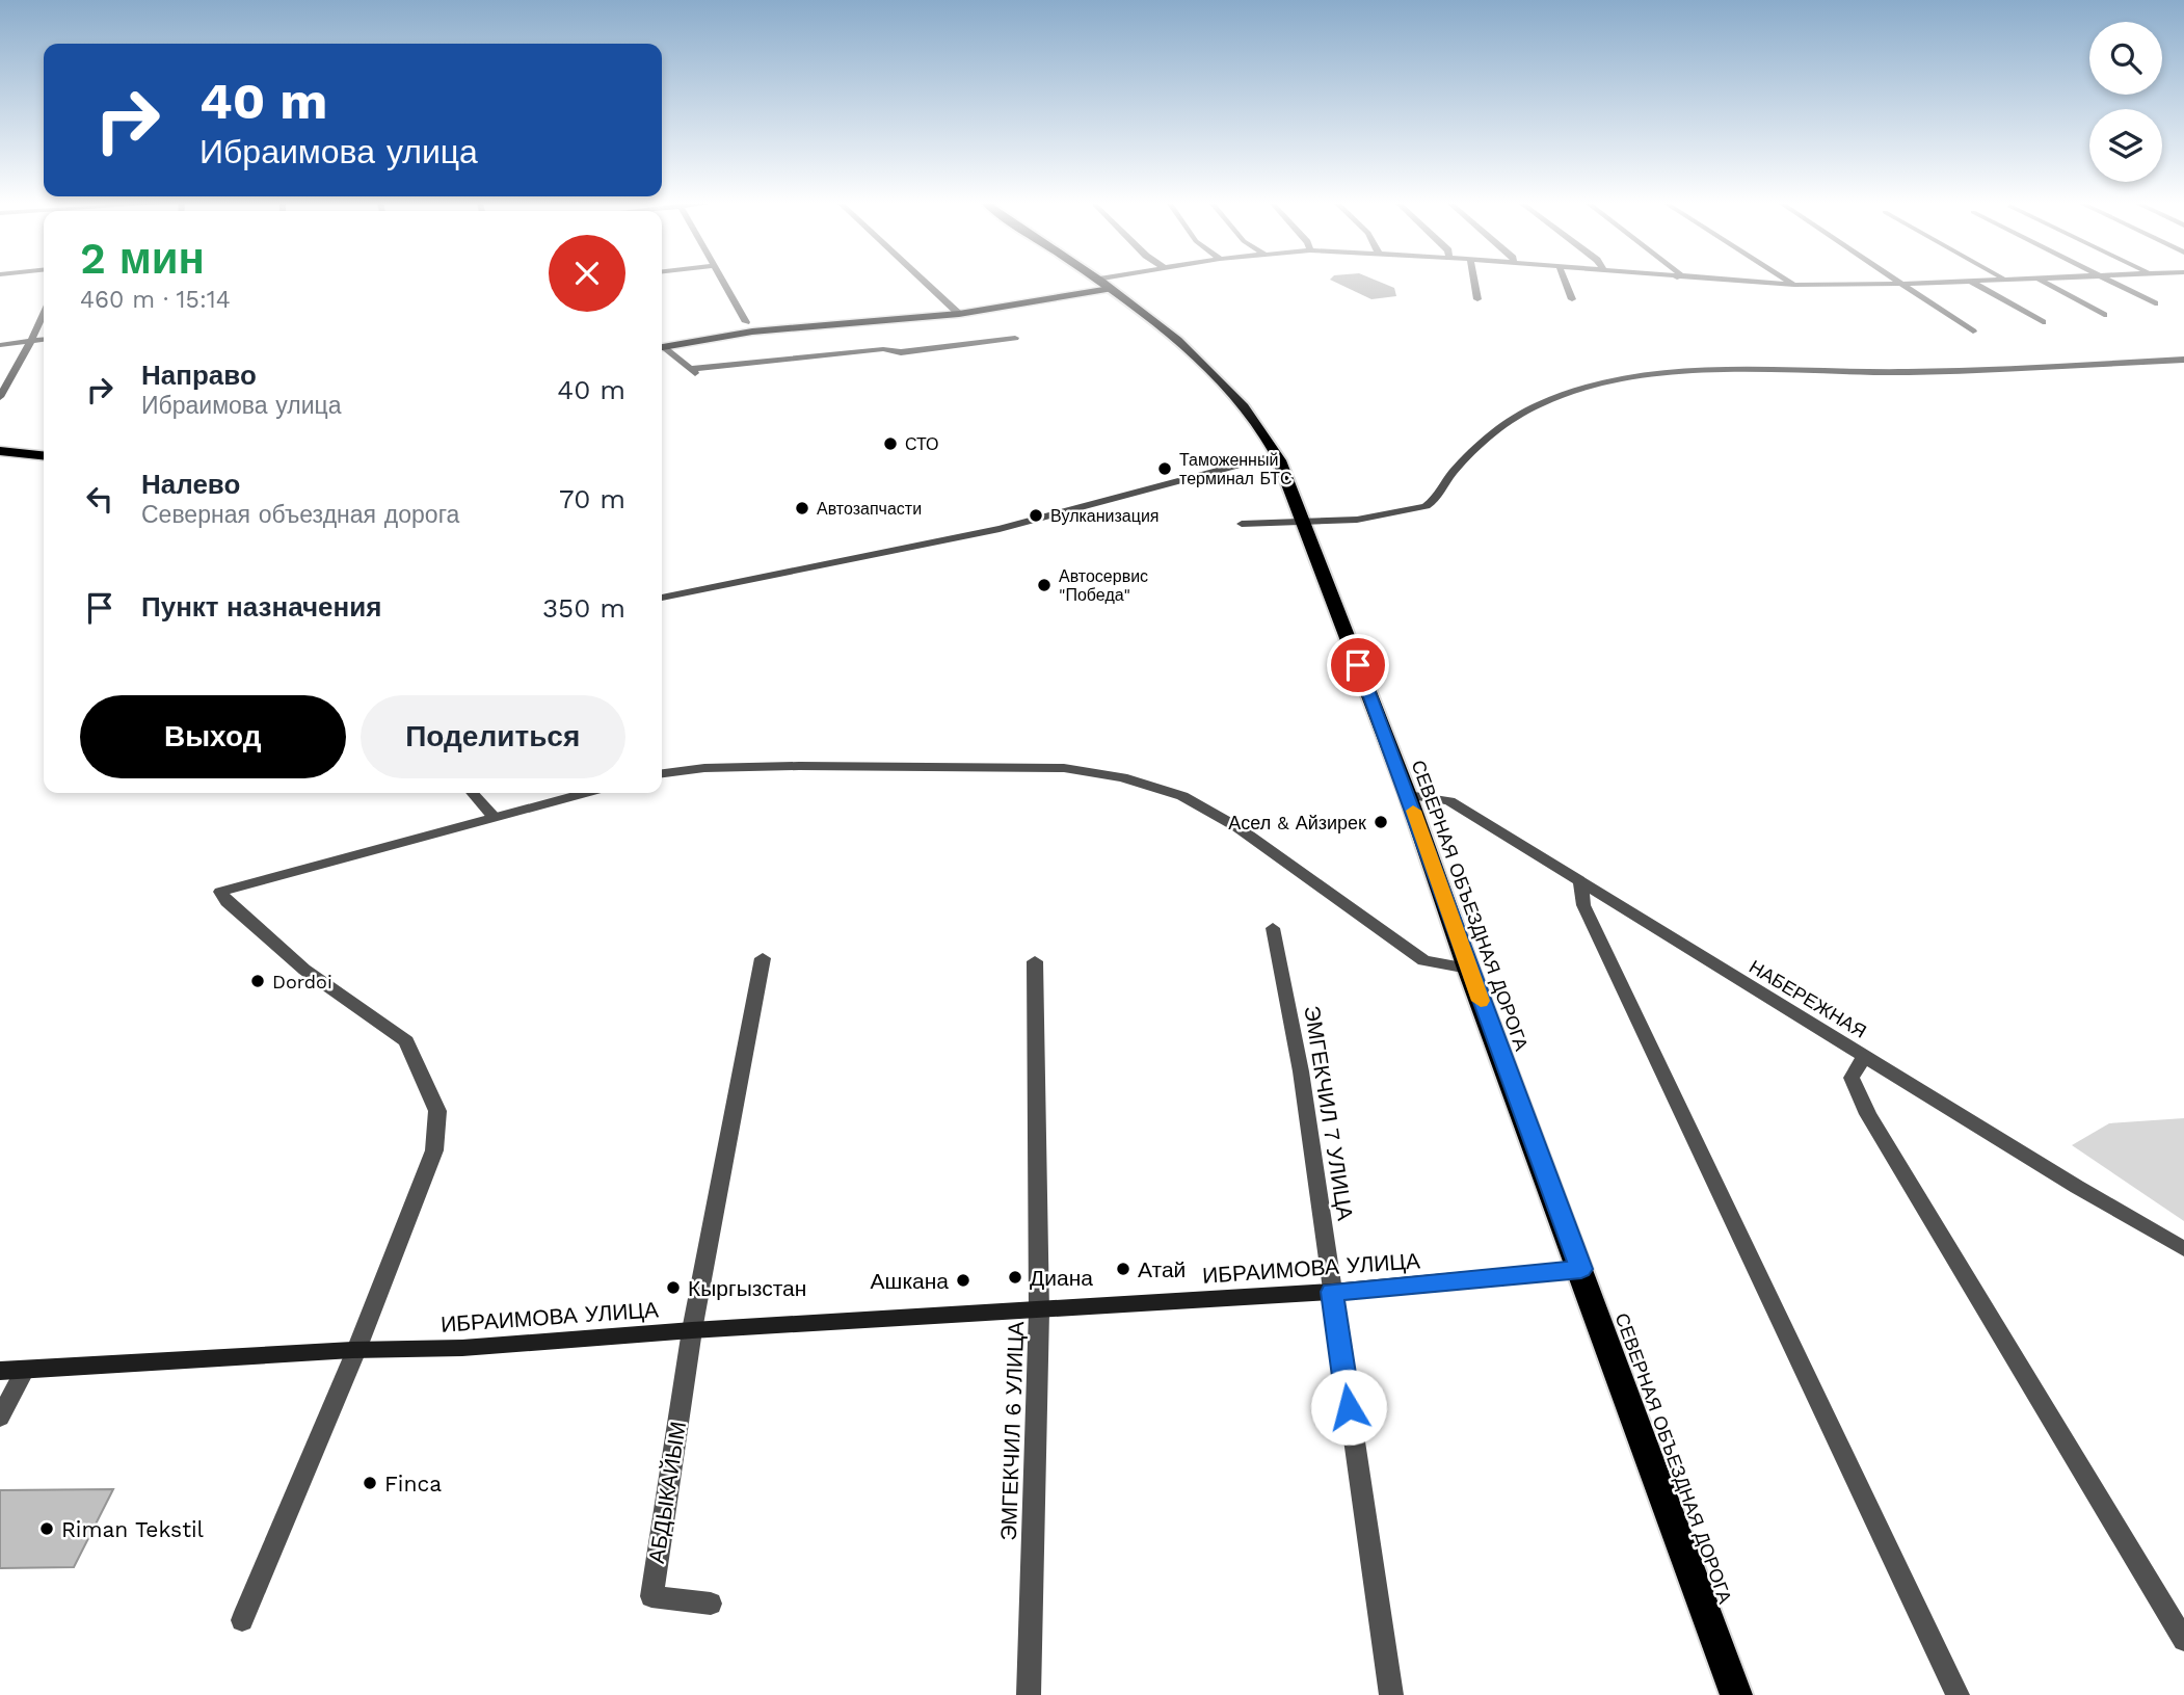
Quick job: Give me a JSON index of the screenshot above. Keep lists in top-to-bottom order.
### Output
{
  "streets": {
    "highway": ["СЕВЕРНАЯ ОБЪЕЗДНАЯ ДОРОГА"],
    "main road": ["ИБРАИМОВА УЛИЦА"],
    "street": [
      "НАБЕРЕЖНАЯ",
      "ЭМГЕКЧИЛ 7 УЛИЦА",
      "ЭМГЕКЧИЛ 6 УЛИЦА",
      "АБДЫКАЙЫМ"
    ]
  },
  "crossings": [
    ["СЕВЕРНАЯ ОБЪЕЗДНАЯ ДОРОГА", "НАБЕРЕЖНАЯ"],
    ["СЕВЕРНАЯ ОБЪЕЗДНАЯ ДОРОГА", "ИБРАИМОВА УЛИЦА"],
    ["ЭМГЕКЧИЛ 7 УЛИЦА", "ИБРАИМОВА УЛИЦА"],
    ["ИБРАИМОВА УЛИЦА", "ЭМГЕКЧИЛ 6 УЛИЦА"],
    ["ИБРАИМОВА УЛИЦА", "АБДЫКАЙЫМ"]
  ],
  "places": [
    "СТО",
    "Таможенный терминал БТС",
    "Автозапчасти",
    "Вулканизация",
    "Автосервис \"Победа\"",
    "Асел & Айзирек",
    "Dordoi",
    "Атай",
    "Диана",
    "Ашкана",
    "Кыргызстан",
    "Finca",
    "Riman Tekstil"
  ],
  "page": {
    "turn": ["40 m", "Ибраимова улица"],
    "heading": ["2 мин", "460 m · 15:14"],
    "list": [
      {
        "name": "Направо",
        "note": "Ибраимова улица",
        "value": "40 m"
      },
      {
        "name": "Налево",
        "note": "Северная объездная дорога",
        "value": "70 m"
      },
      {
        "name": "Пункт назначения",
        "value": "350 m"
      }
    ],
    "buttons": ["Выход", "Поделиться"]
  }
}
